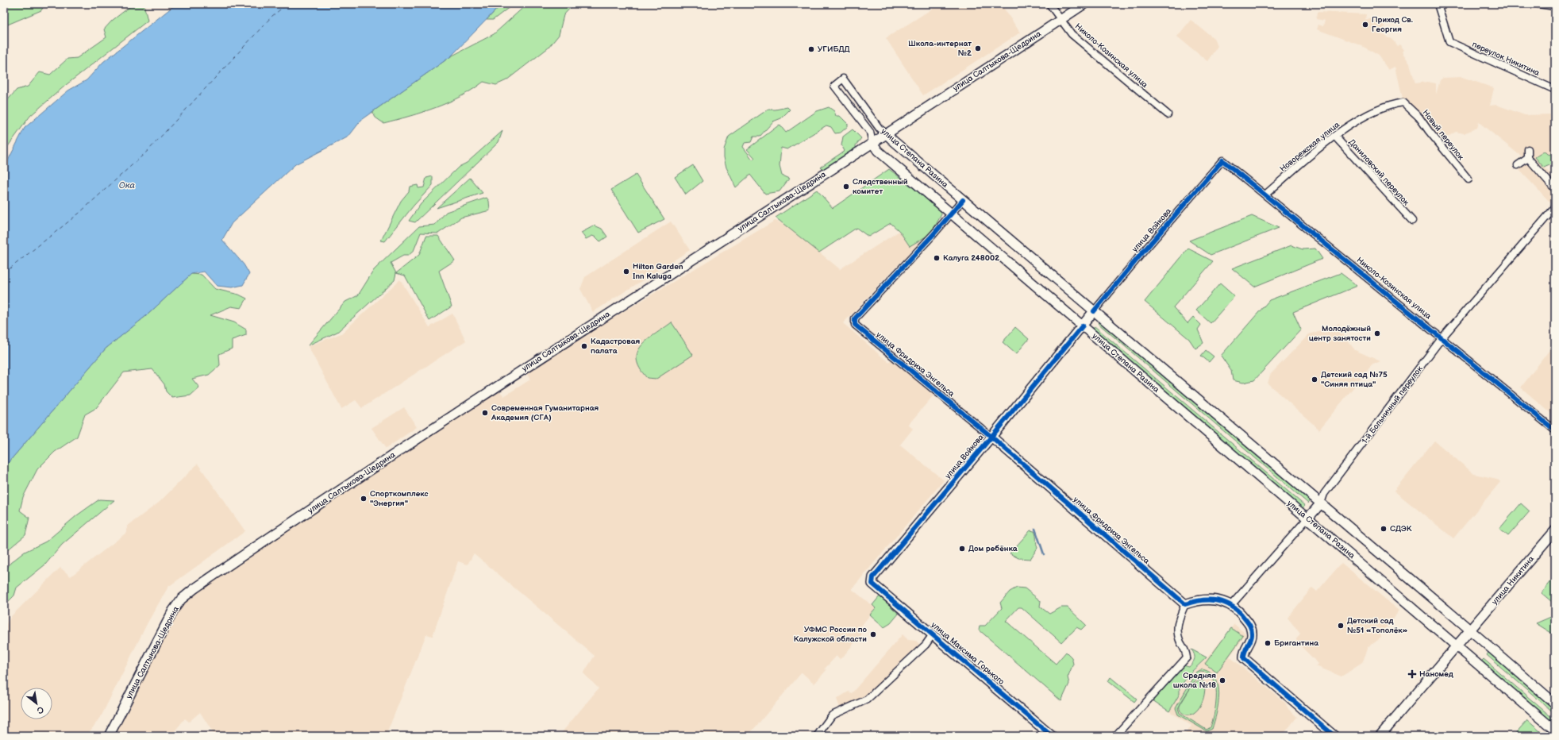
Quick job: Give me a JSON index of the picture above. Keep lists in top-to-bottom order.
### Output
{
  "streets": {
    "main road": [
      "улица Салтыкова-Щедрина",
      "улица Степана Разина",
      "улица Войкова",
      "улица Фридриха Энгельса",
      "1-й Больничный переулок",
      "улица Никитина",
      "улица Максима Горького"
    ],
    "street": [
      "Николо-Козинская улица",
      "переулок Никитина",
      "Новый переулок",
      "Новорежская улица",
      "Даниловский переулок"
    ]
  },
  "crossings": [
    ["Николо-Козинская улица", "улица Салтыкова-Щедрина"],
    ["Николо-Козинская улица", "Новорежская улица"],
    ["Николо-Козинская улица", "улица Войкова"],
    ["Николо-Козинская улица", "1-й Больничный переулок"],
    ["улица Салтыкова-Щедрина", "улица Степана Разина"],
    ["Новый переулок", "Новорежская улица"],
    ["Новорежская улица", "Даниловский переулок"],
    ["улица Степана Разина", "улица Войкова"],
    ["улица Степана Разина", "улица Фридриха Энгельса"],
    ["улица Степана Разина", "1-й Больничный переулок"],
    ["улица Степана Разина", "улица Никитина"],
    ["улица Войкова", "улица Фридриха Энгельса"],
    ["улица Войкова", "улица Максима Горького"]
  ],
  "water": ["Ока"],
  "places": {
    "other": [
      "Приход Св. Георгия",
      "Школа-интернат №2",
      "УГИБДД",
      "Следственный комитет",
      "Калуга 248002",
      "Hilton Garden Inn Kaluga",
      "Молодёжный центр занятости",
      "Кадастровая палата",
      "Детский сад №75 \"Синяя птица\"",
      "Современная Гуманитарная Академия (СГА)",
      "Спорткомплекс \"Энергия\"",
      "СДЭК",
      "Дом ребёнка",
      "Детский сад №51 «Тополёк»",
      "УФМС России по Калужской области",
      "Бригантина",
      "Средняя школа №18"
    ],
    "health": ["Наномед"]
  },
  "north": "bottom right"
}
